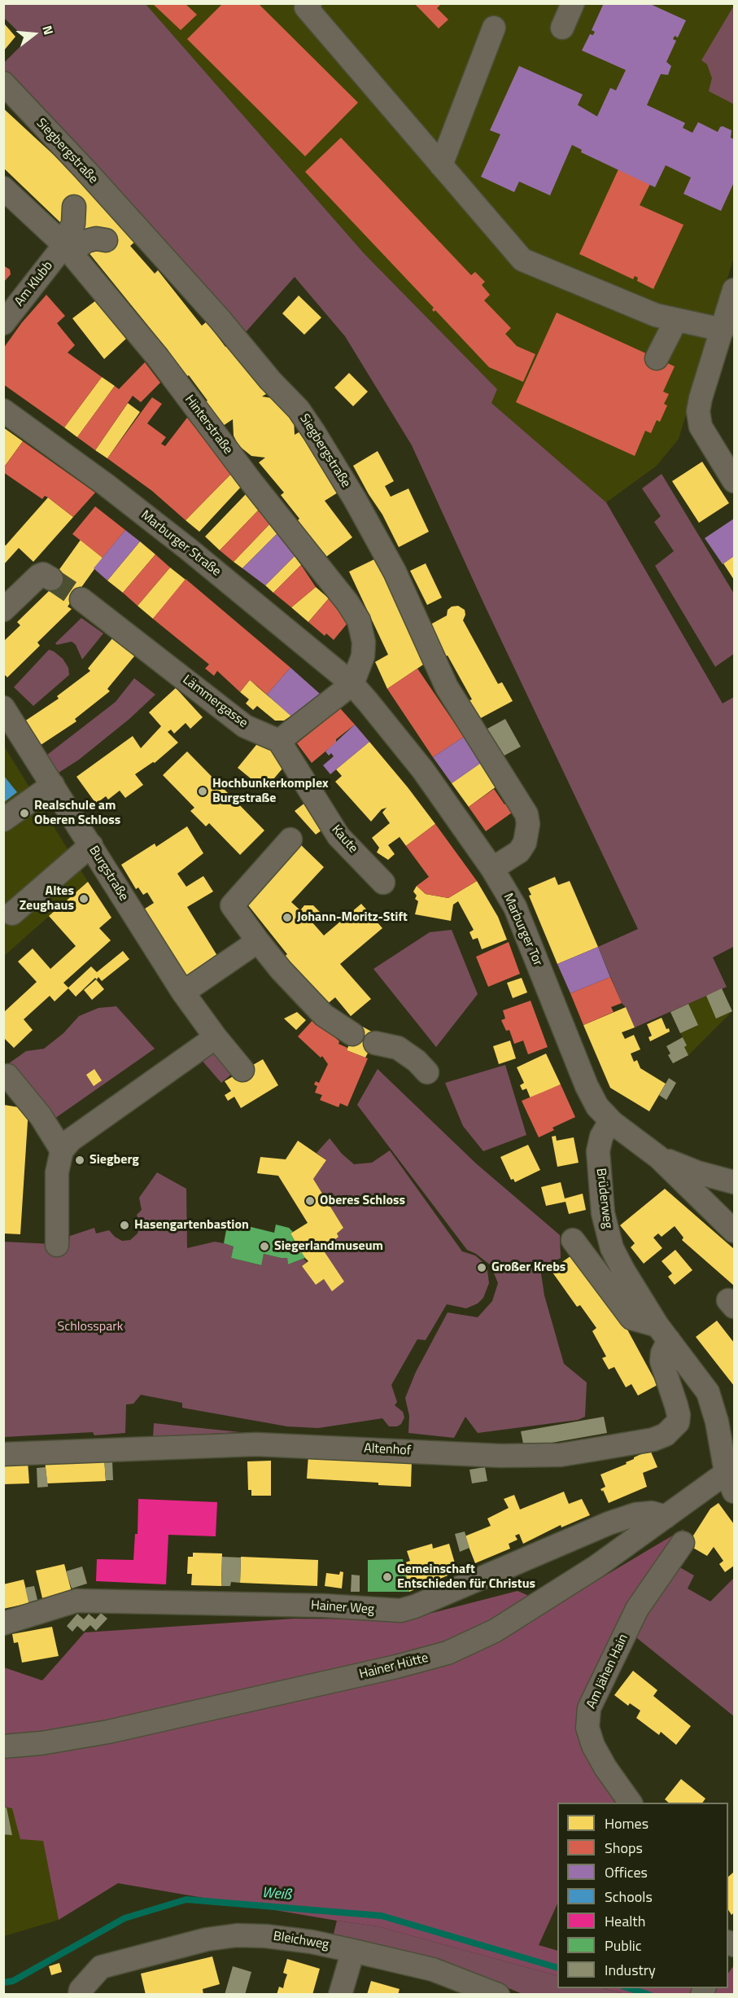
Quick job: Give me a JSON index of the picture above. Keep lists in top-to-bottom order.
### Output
{
  "streets": {
    "street": [
      "Siegbergstraße",
      "Am Klubb",
      "Hinterstraße",
      "Marburger Straße",
      "Lämmergasse",
      "Kaute",
      "Burgstraße",
      "Marburger Tor",
      "Brüderweg",
      "Altenhof",
      "Hainer Weg",
      "Hainer Hütte",
      "Am Jähen Hain",
      "Bleichweg"
    ]
  },
  "crossings": [
    ["Siegbergstraße", "Marburger Tor"],
    ["Am Klubb", "Hinterstraße"],
    ["Hinterstraße", "Marburger Straße"],
    ["Hinterstraße", "Marburger Tor"],
    ["Marburger Straße", "Marburger Tor"],
    ["Lämmergasse", "Kaute"],
    ["Marburger Tor", "Brüderweg"],
    ["Brüderweg", "Altenhof"],
    ["Brüderweg", "Hainer Hütte"],
    ["Hainer Weg", "Hainer Hütte"]
  ],
  "water": ["Weiß"],
  "parks": ["Schlosspark"],
  "places": [
    "Hochbunkerkomplex Burgstraße",
    "Realschule am Oberen Schloss",
    "Altes Zeughaus",
    "Johann-Moritz-Stift",
    "Siegberg",
    "Oberes Schloss",
    "Hasengartenbastion",
    "Siegerlandmuseum",
    "Großer Krebs",
    "Gemeinschaft Entschieden für Christus"
  ],
  "legend": [
    "Homes",
    "Shops",
    "Offices",
    "Schools",
    "Health",
    "Public",
    "Industry"
  ],
  "north": "right"
}
